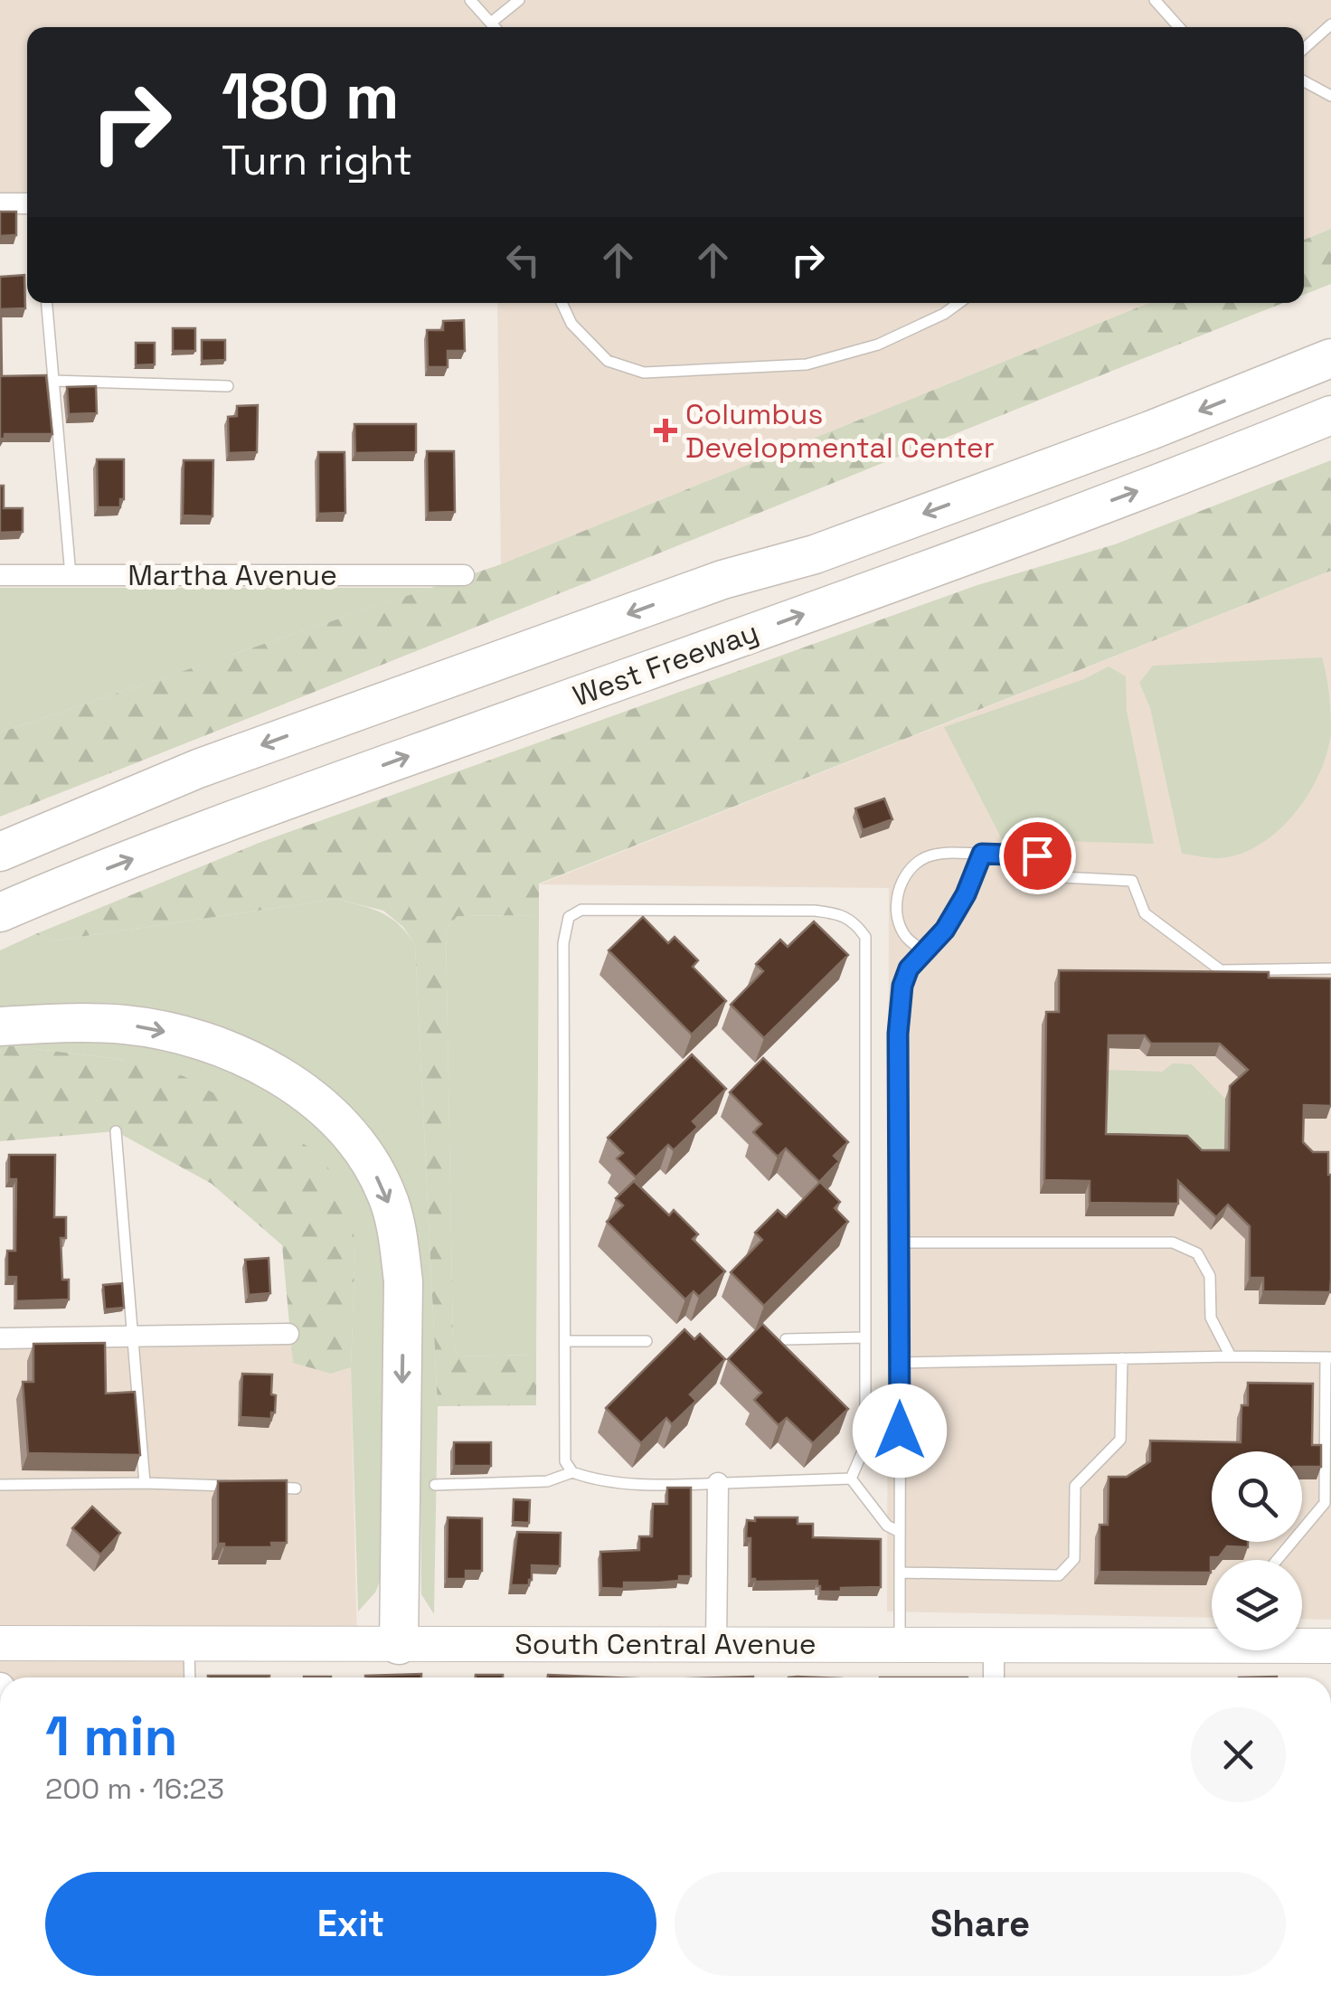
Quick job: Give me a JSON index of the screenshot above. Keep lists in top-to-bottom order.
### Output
{
  "streets": {
    "highway": ["West Freeway"],
    "main road": ["South Central Avenue"],
    "street": ["Martha Avenue"]
  },
  "places": {
    "health": ["Columbus Developmental Center"]
  },
  "page": {
    "turn": ["180 m", "Turn right"],
    "heading": ["1 min", "200 m · 16:23"],
    "buttons": ["Exit", "Share"]
  }
}
